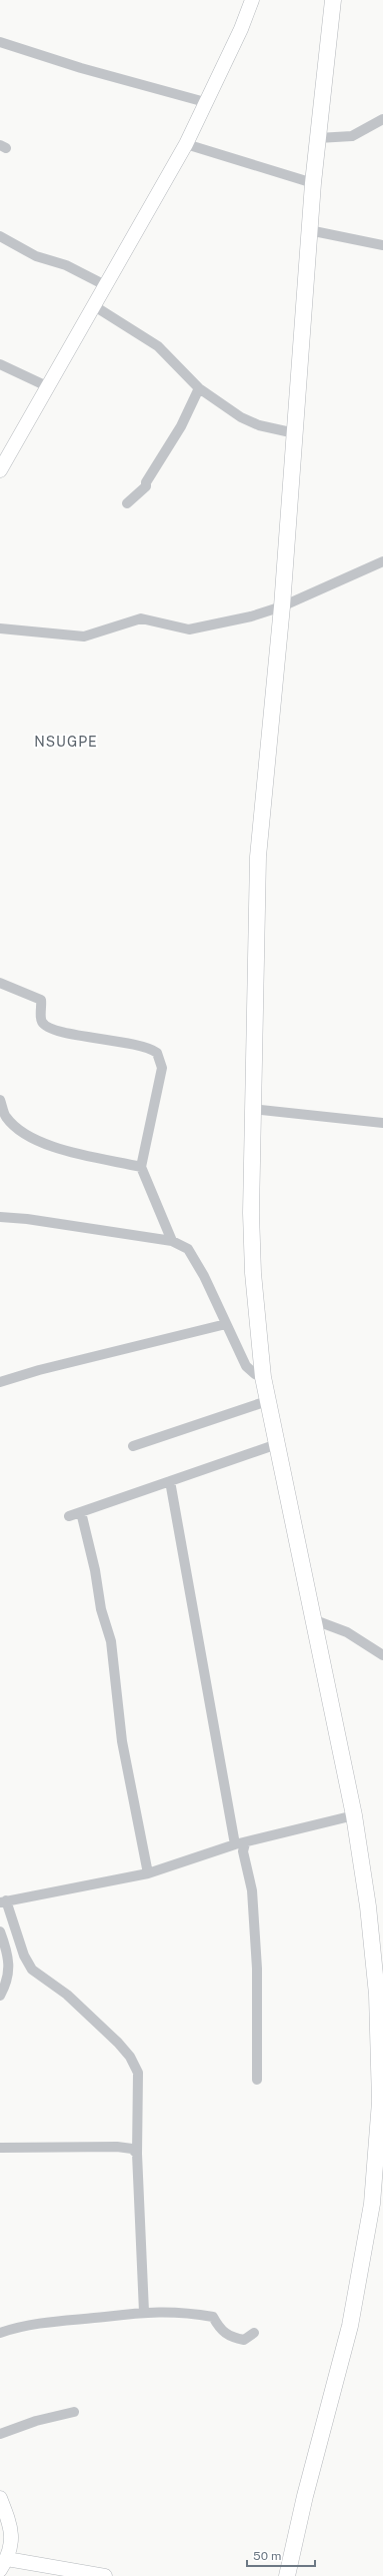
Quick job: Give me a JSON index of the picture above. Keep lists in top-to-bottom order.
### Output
{
  "districts": ["NSUGPE"],
  "scale_bar": "50 m"
}
